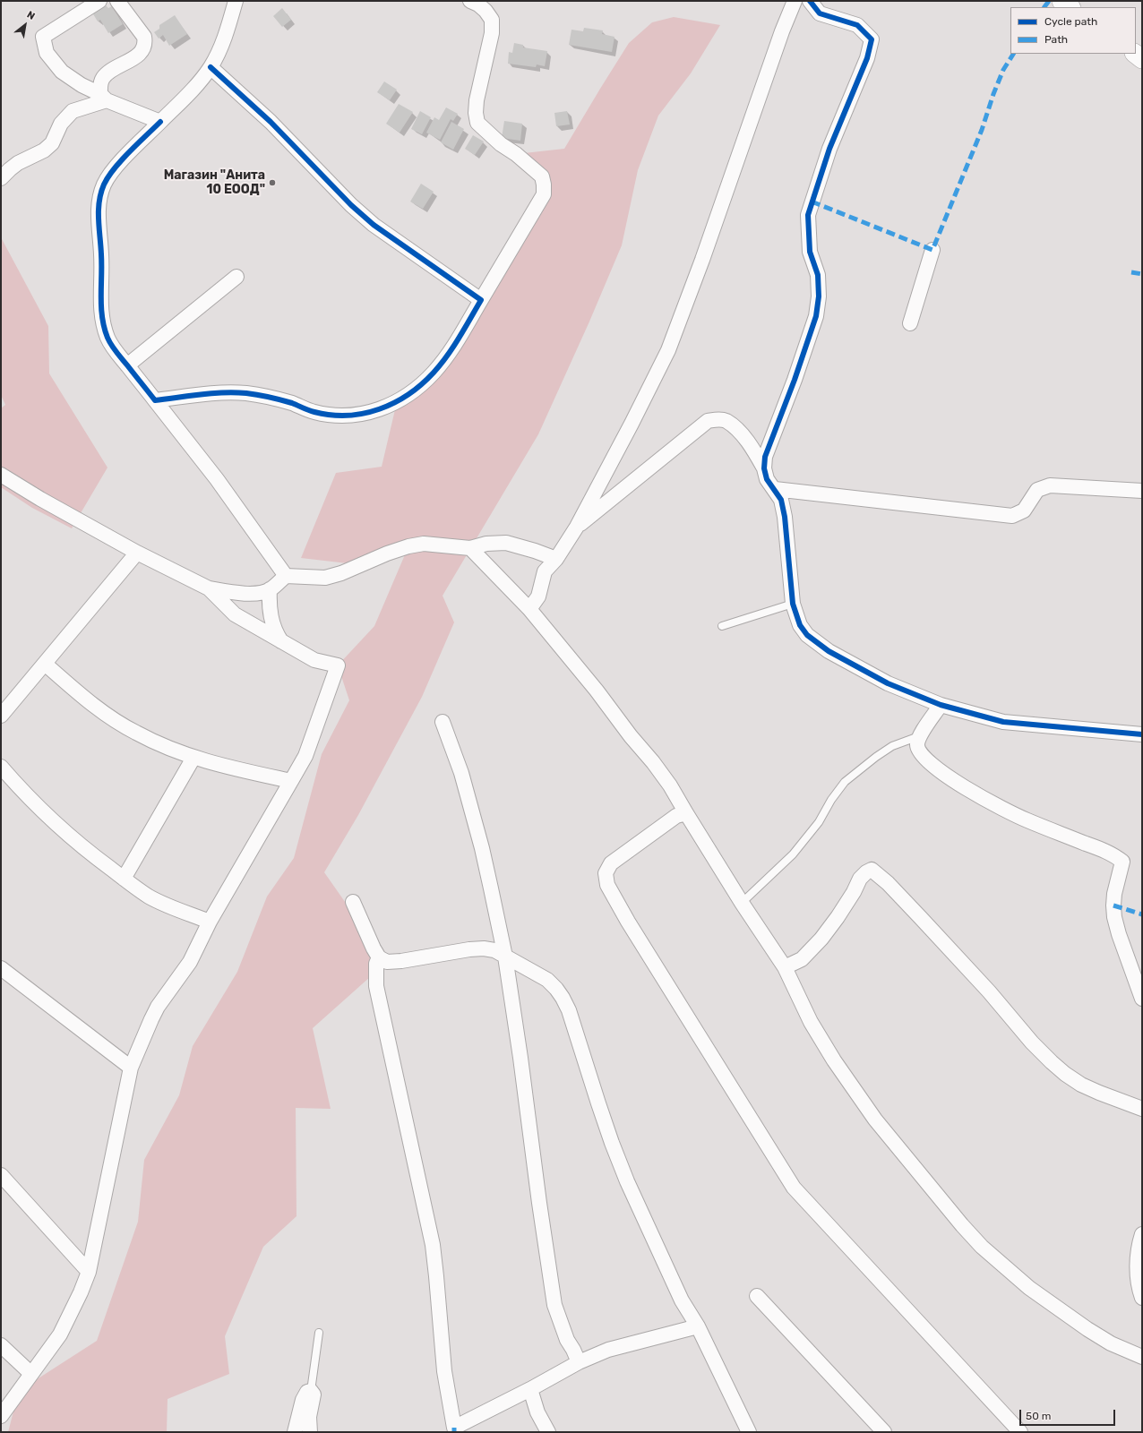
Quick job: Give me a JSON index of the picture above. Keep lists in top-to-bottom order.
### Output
{
  "places": ["Магазин \"Анита 10 ЕООД\""],
  "legend": ["Cycle path", "Path"],
  "scale_bar": "50 m",
  "north": "top right"
}
